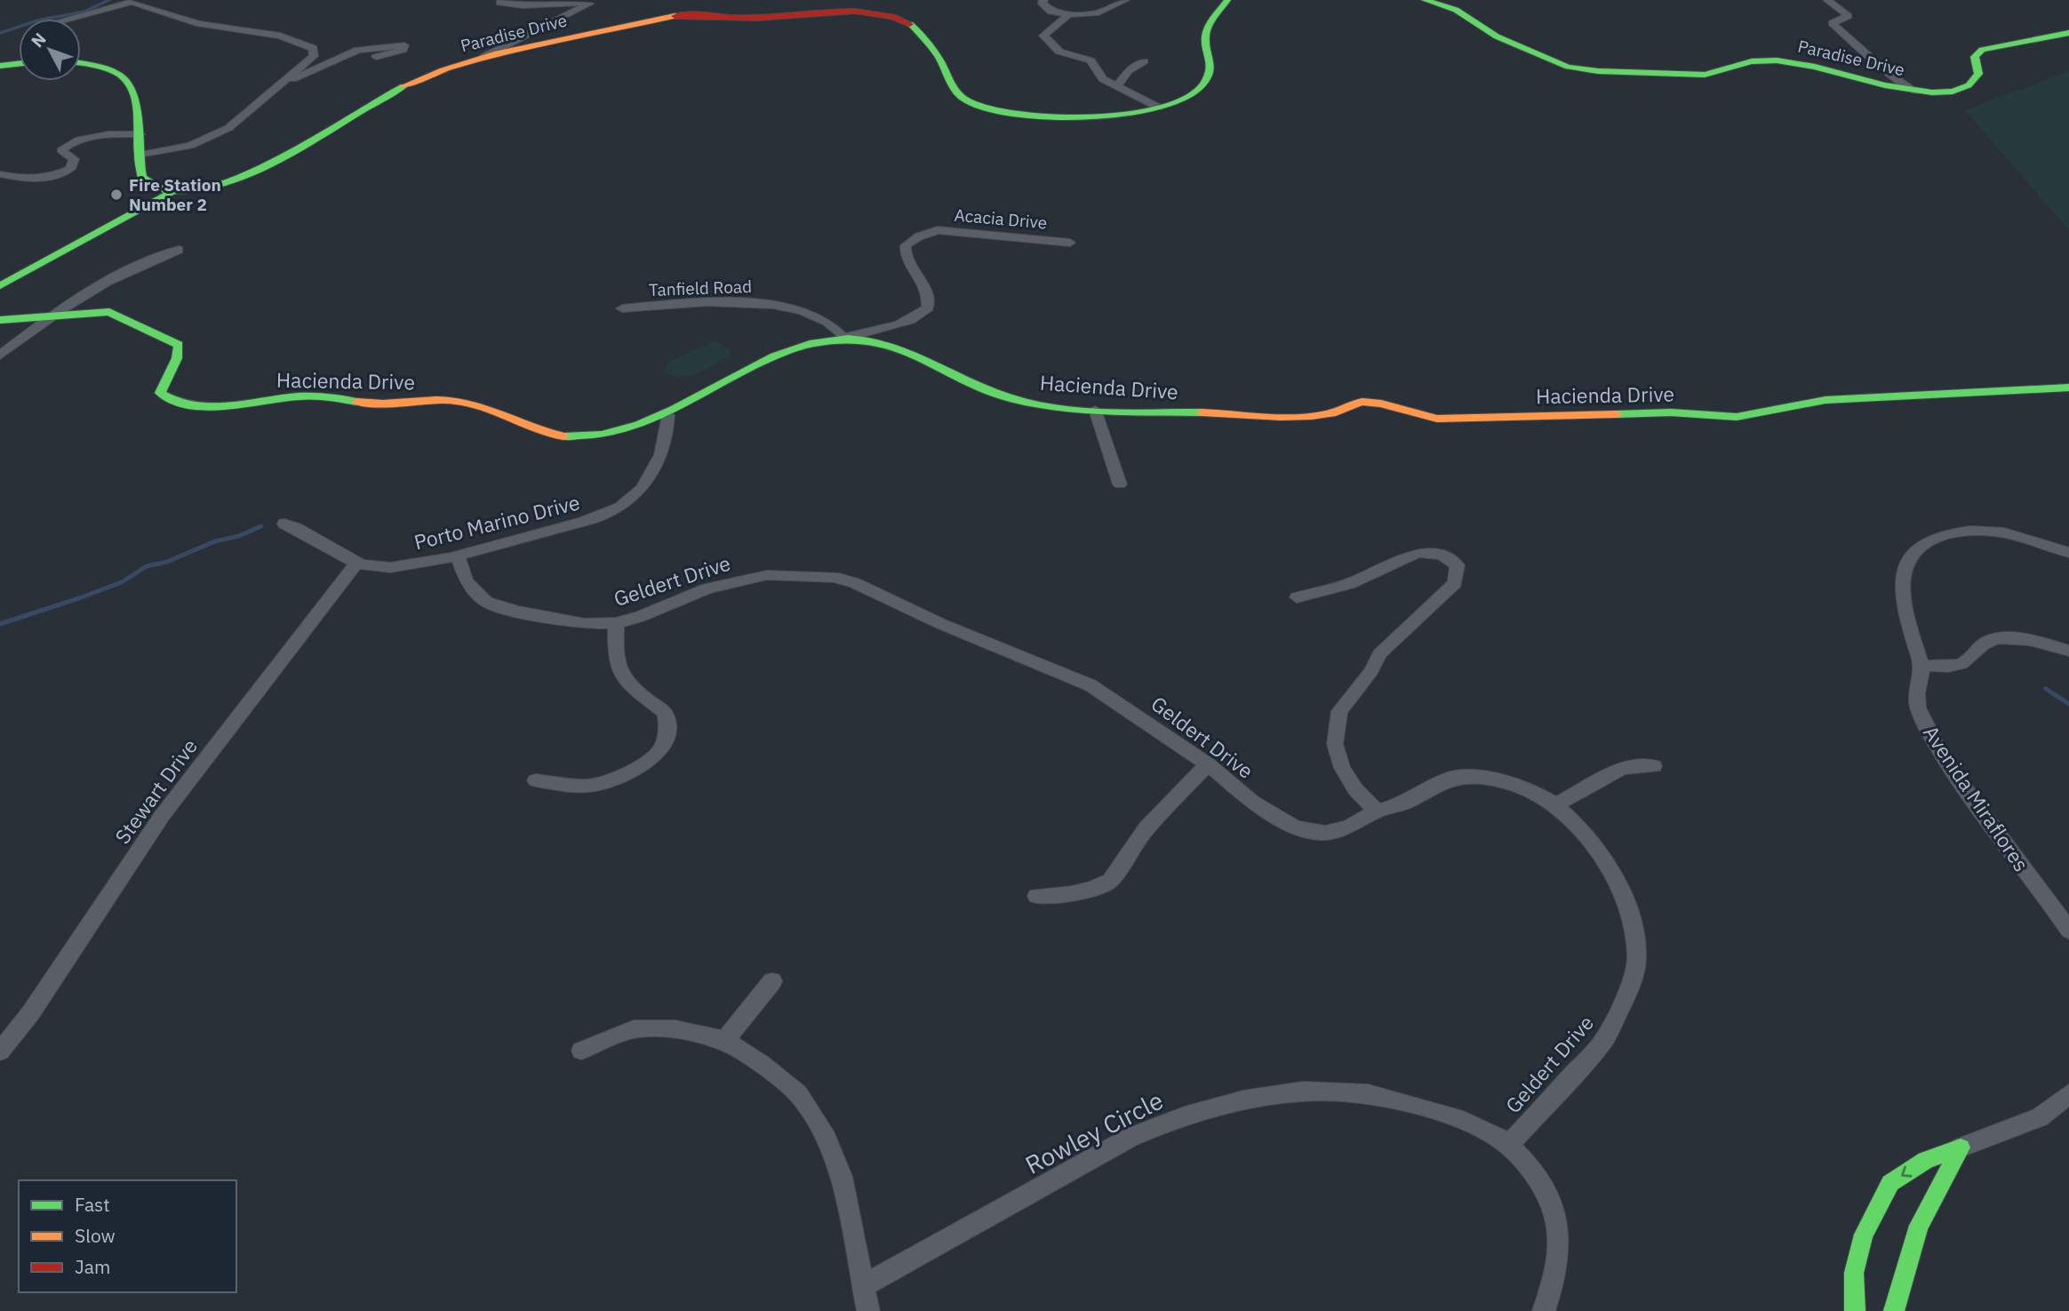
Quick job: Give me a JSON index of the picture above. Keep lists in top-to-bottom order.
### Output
{
  "streets": {
    "street": [
      "Paradise Drive",
      "Acacia Drive",
      "Tanfield Road",
      "Hacienda Drive",
      "Porto Marino Drive",
      "Geldert Drive",
      "Stewart Drive",
      "Avenida Miraflores",
      "Rowley Circle"
    ]
  },
  "crossings": [
    ["Acacia Drive", "Tanfield Road"],
    ["Acacia Drive", "Hacienda Drive"],
    ["Tanfield Road", "Hacienda Drive"],
    ["Hacienda Drive", "Porto Marino Drive"],
    ["Porto Marino Drive", "Geldert Drive"],
    ["Porto Marino Drive", "Stewart Drive"],
    ["Geldert Drive", "Rowley Circle"]
  ],
  "places": ["Fire Station Number 2"],
  "legend": ["Fast", "Slow", "Jam"],
  "north": "top left"
}
